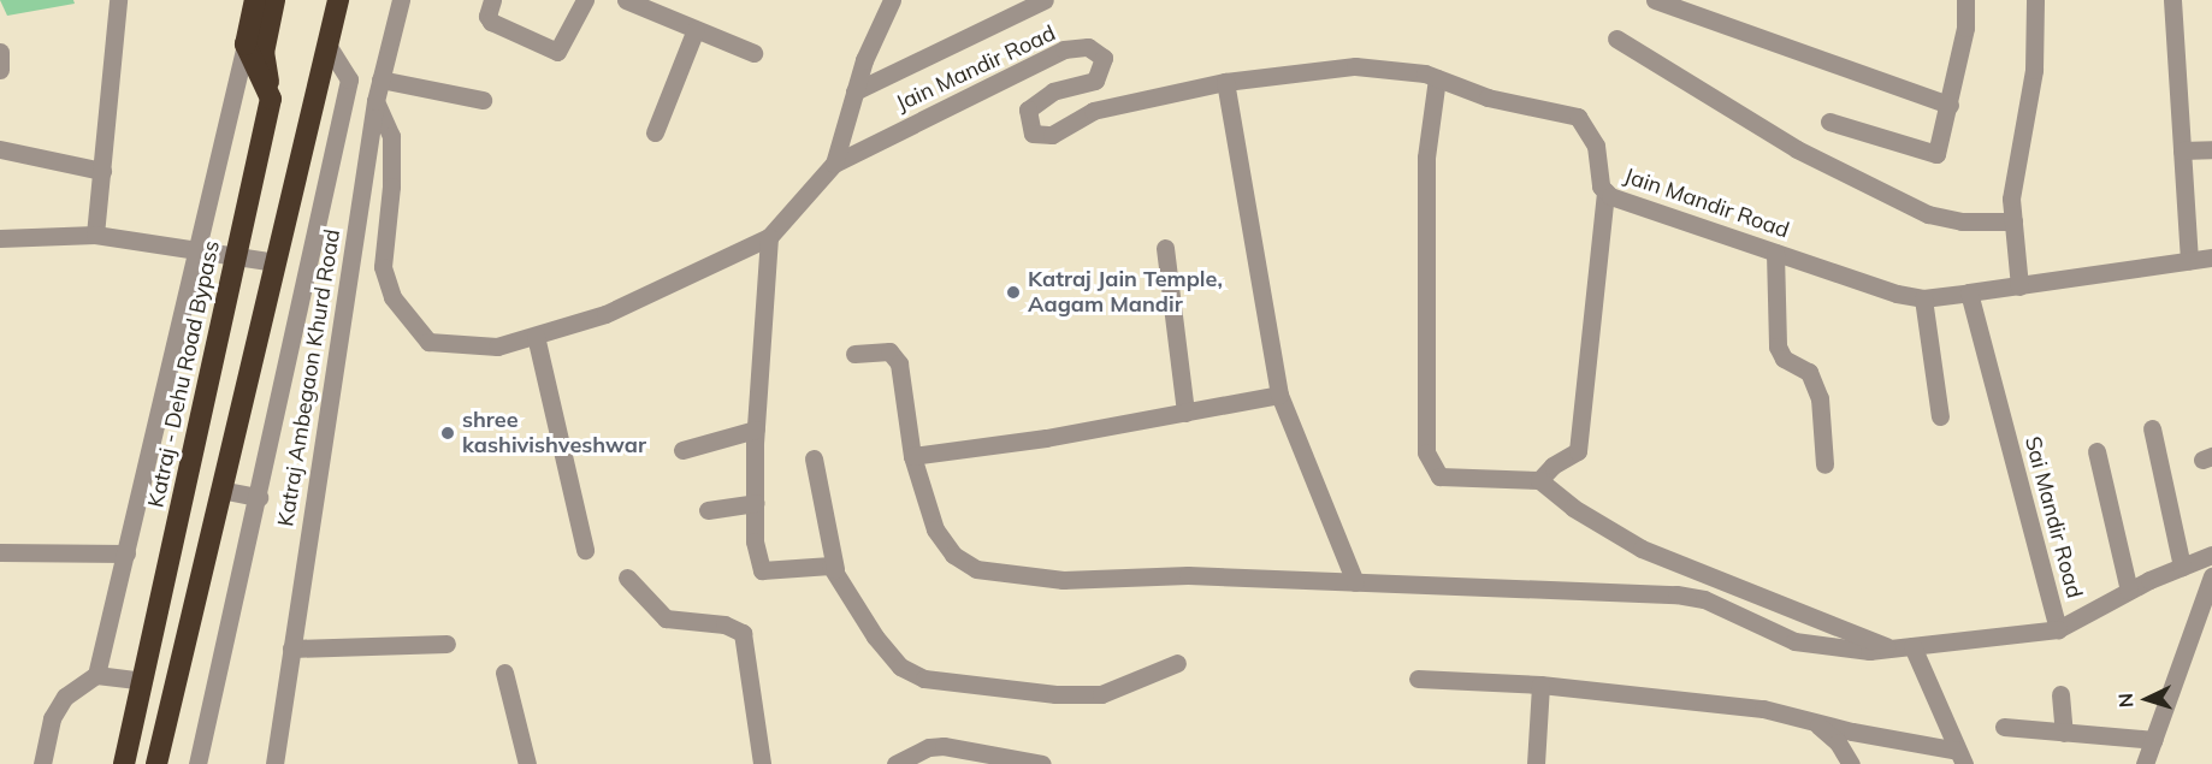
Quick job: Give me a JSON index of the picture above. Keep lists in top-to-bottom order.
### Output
{
  "streets": {
    "highway": ["Katraj - Dehu Road Bypass"],
    "street": ["Jain Mandir Road", "Katraj Ambegaon Khurd Road", "Sai Mandir Road"]
  },
  "crossings": [
    ["Jain Mandir Road", "Katraj Ambegaon Khurd Road"],
    ["Jain Mandir Road", "Sai Mandir Road"]
  ],
  "places": ["Katraj Jain Temple, Aagam Mandir", "shree kashivishveshwar"],
  "north": "left"
}
